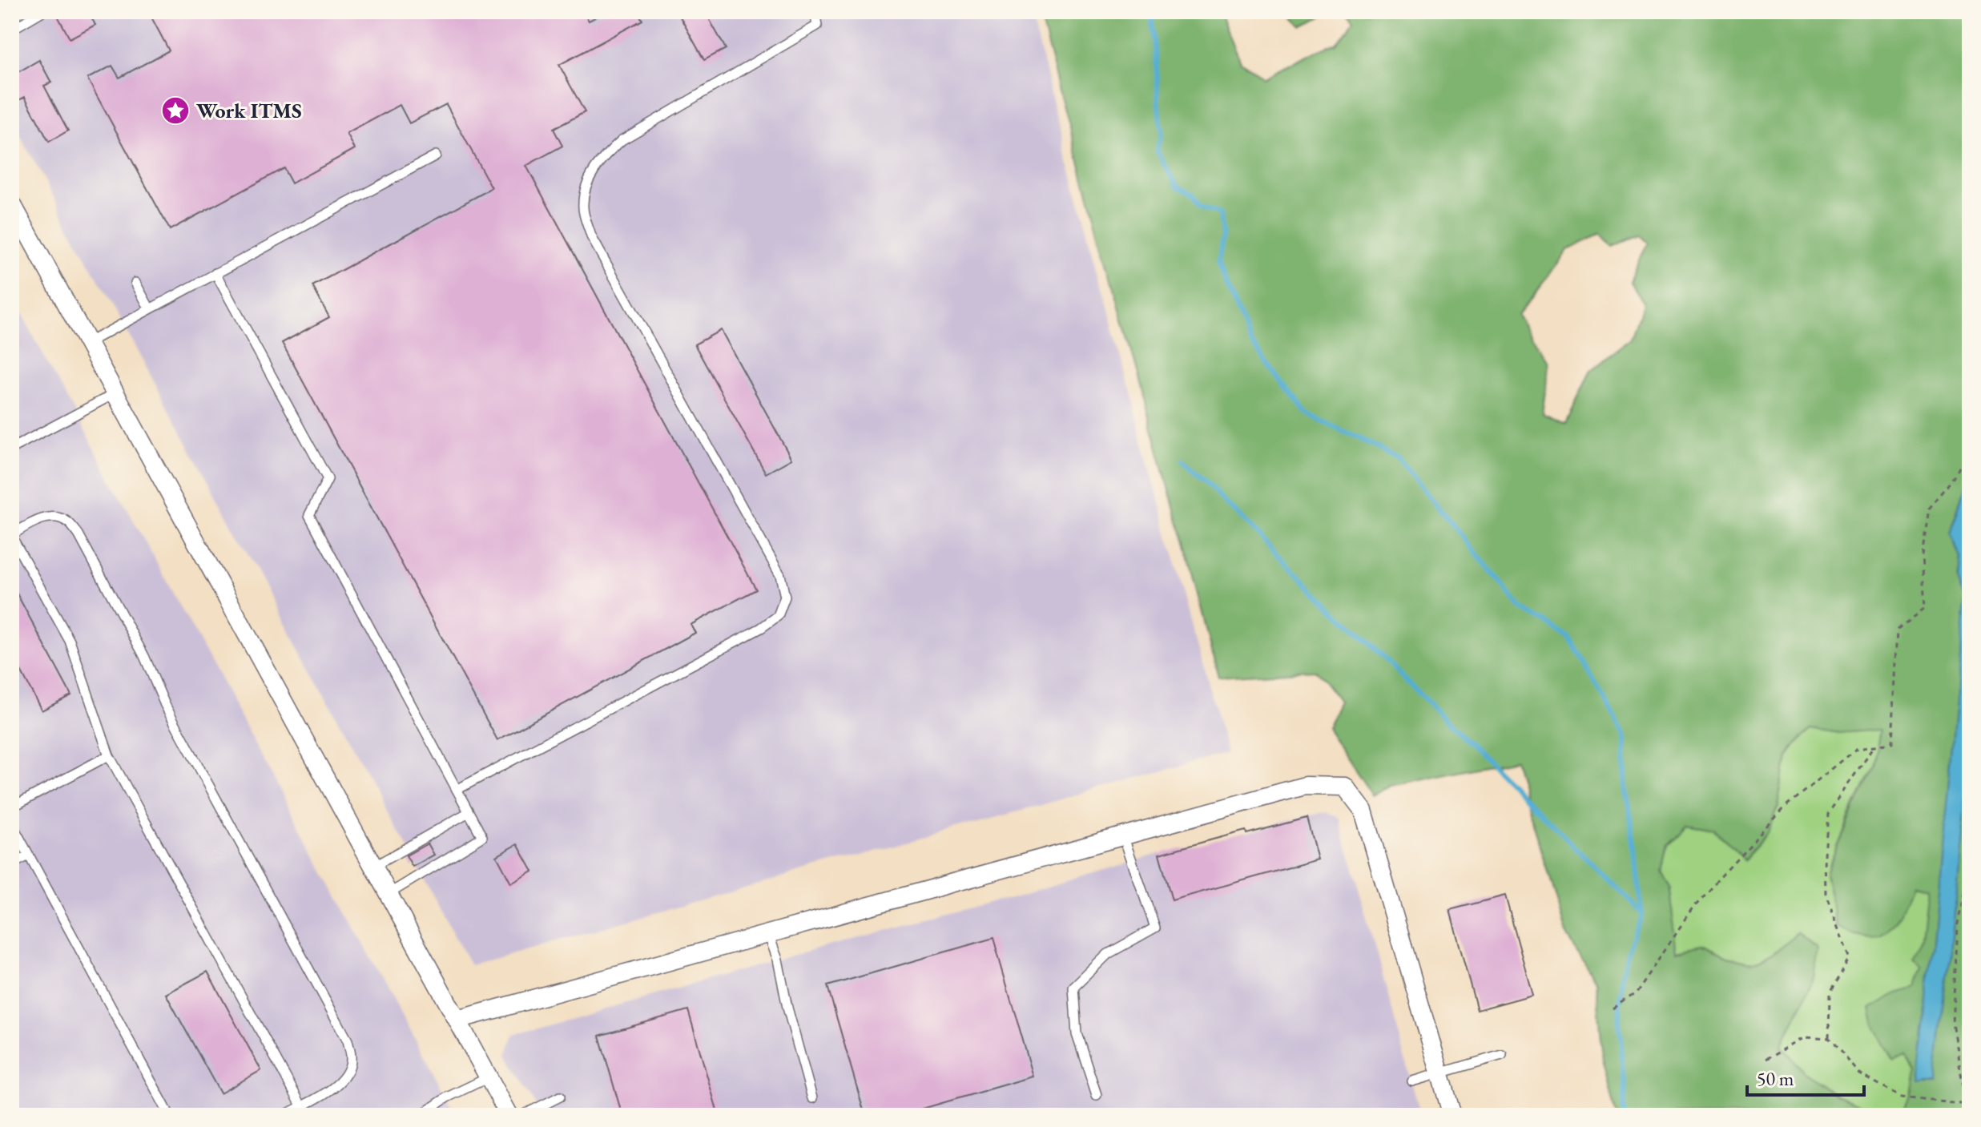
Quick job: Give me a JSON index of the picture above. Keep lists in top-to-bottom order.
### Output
{
  "places": {
    "place": ["Work ITMS"]
  },
  "scale_bar": "50 m"
}
